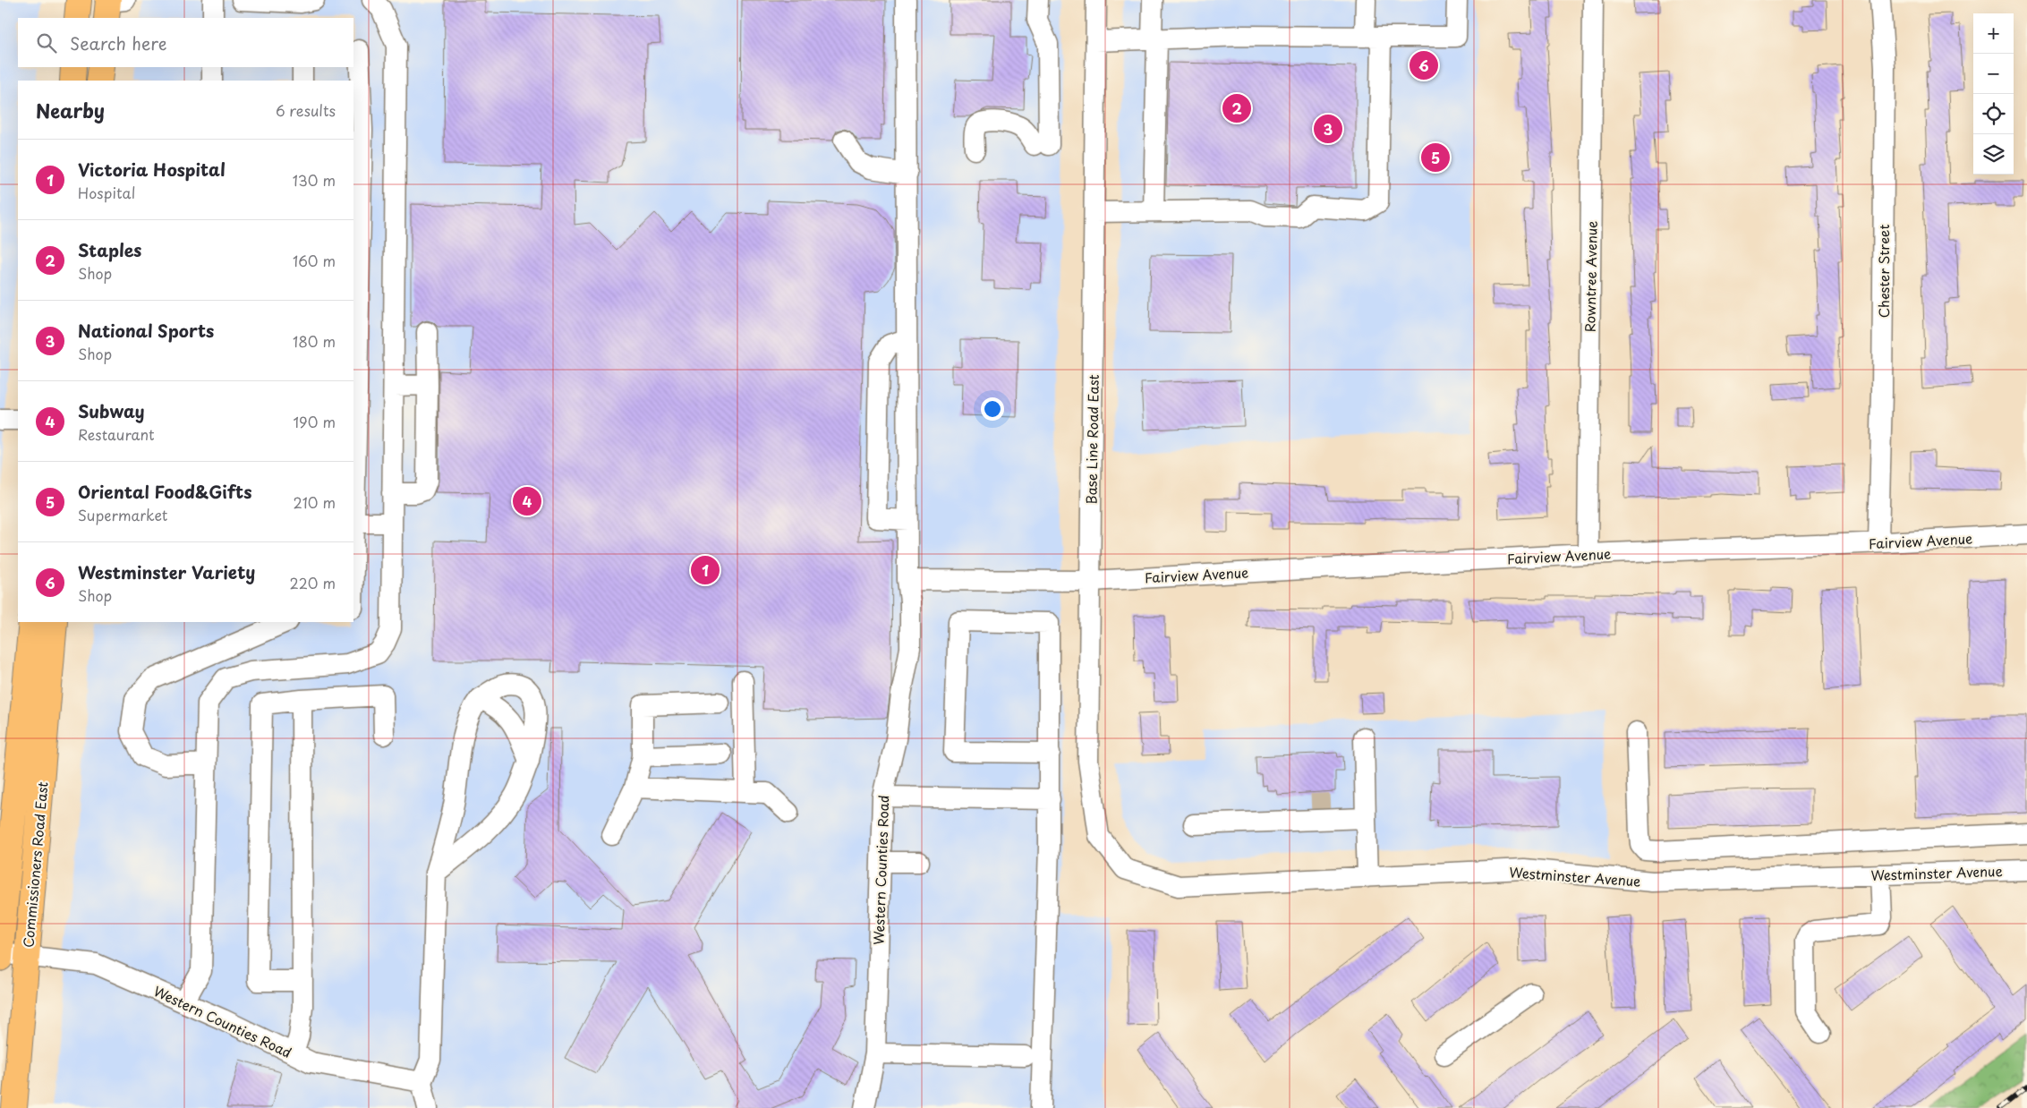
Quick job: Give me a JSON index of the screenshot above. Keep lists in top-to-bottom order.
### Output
{
  "streets": {
    "main road": ["Commissioners Road East"],
    "street": [
      "Chester Street",
      "Rowntree Avenue",
      "Base Line Road East",
      "Fairview Avenue",
      "Western Counties Road",
      "Westminster Avenue"
    ]
  },
  "crossings": [
    ["Chester Street", "Fairview Avenue"],
    ["Rowntree Avenue", "Fairview Avenue"],
    ["Base Line Road East", "Fairview Avenue"],
    ["Base Line Road East", "Westminster Avenue"],
    ["Fairview Avenue", "Western Counties Road"],
    ["Commissioners Road East", "Western Counties Road"]
  ],
  "page": {
    "map_buttons": ["+", "−"],
    "search": "Search here",
    "pins": [
      "6",
      "2",
      "3",
      "5",
      "4",
      "1"
    ],
    "heading": ["Nearby", "6 results"],
    "list": [
      {
        "mark": "1",
        "name": "Victoria Hospital",
        "note": "Hospital",
        "value": "130 m"
      },
      {
        "mark": "2",
        "name": "Staples",
        "note": "Shop",
        "value": "160 m"
      },
      {
        "mark": "3",
        "name": "National Sports",
        "note": "Shop",
        "value": "180 m"
      },
      {
        "mark": "4",
        "name": "Subway",
        "note": "Restaurant",
        "value": "190 m"
      },
      {
        "mark": "5",
        "name": "Oriental Food&Gifts",
        "note": "Supermarket",
        "value": "210 m"
      },
      {
        "mark": "6",
        "name": "Westminster Variety",
        "note": "Shop",
        "value": "220 m"
      }
    ]
  }
}
